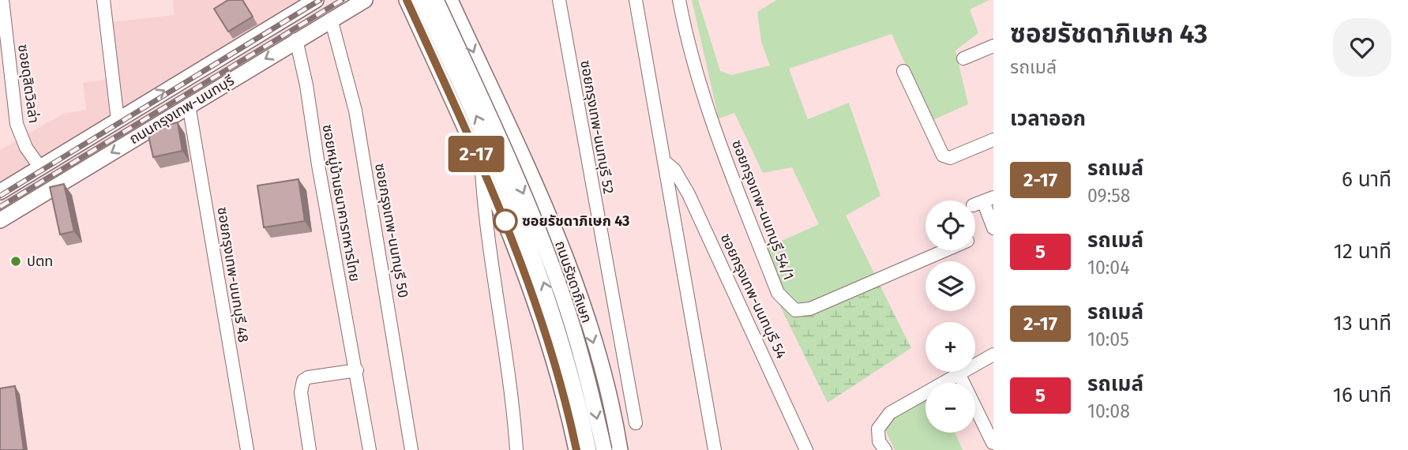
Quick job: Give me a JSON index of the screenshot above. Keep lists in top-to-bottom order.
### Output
{
  "streets": {
    "main road": ["ถนนกรุงเทพ-นนทบุรี", "ถนนรัชดาภิเษก"],
    "street": [
      "ซอยดุสิตวิลล่า",
      "ซอยกรุงเทพ-นนทบุรี 52",
      "ซอยหมู่บ้านธนาคารทหารไทย",
      "ซอยกรุงเทพ-นนทบุรี 54/1",
      "ซอยกรุงเทพ-นนทบุรี 50",
      "ซอยกรุงเทพ-นนทบุรี 48",
      "ซอยกรุงเทพ-นนทบุรี 54"
    ]
  },
  "crossings": [
    ["ซอยดุสิตวิลล่า", "ถนนกรุงเทพ-นนทบุรี"],
    ["ถนนกรุงเทพ-นนทบุรี", "ซอยหมู่บ้านธนาคารทหารไทย"],
    ["ถนนกรุงเทพ-นนทบุรี", "ซอยกรุงเทพ-นนทบุรี 50"],
    ["ถนนกรุงเทพ-นนทบุรี", "ซอยกรุงเทพ-นนทบุรี 48"]
  ],
  "places": ["ซอยรัชดาภิเษก 43", "ปตท"],
  "lines": ["bus line 2-17"],
  "page": {
    "on_map": "2-17",
    "heading": [
      ["ซอยรัชดาภิเษก 43", "รถเมล์"],
      "เวลาออก"
    ],
    "list": [
      {
        "mark": "2-17",
        "name": "รถเมล์",
        "note": "09:58",
        "value": "6 นาที"
      },
      {
        "mark": "5",
        "name": "รถเมล์",
        "note": "10:04",
        "value": "12 นาที"
      },
      {
        "mark": "2-17",
        "name": "รถเมล์",
        "note": "10:05",
        "value": "13 นาที"
      },
      {
        "mark": "5",
        "name": "รถเมล์",
        "note": "10:08",
        "value": "16 นาที"
      }
    ],
    "map_buttons": ["+", "−"]
  }
}
